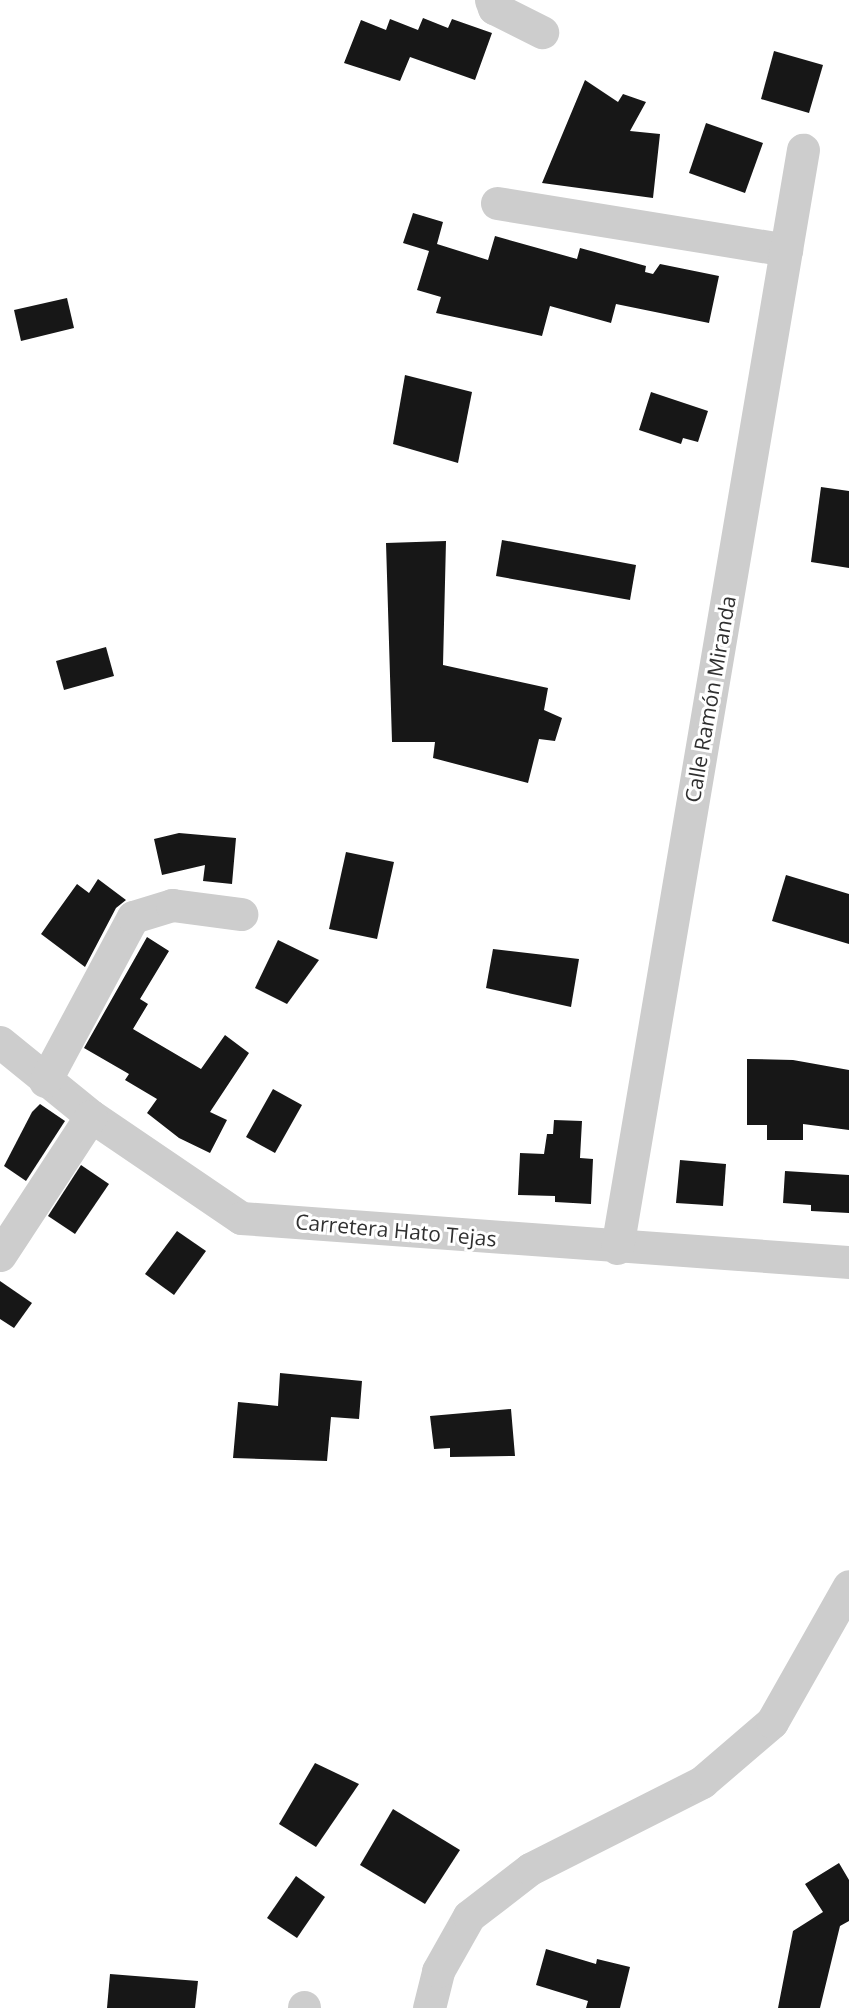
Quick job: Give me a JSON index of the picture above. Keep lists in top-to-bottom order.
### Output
{
  "streets": {
    "street": ["Calle Ramón Miranda", "Carretera Hato Tejas"]
  },
  "crossings": [
    ["Calle Ramón Miranda", "Carretera Hato Tejas"]
  ]
}
